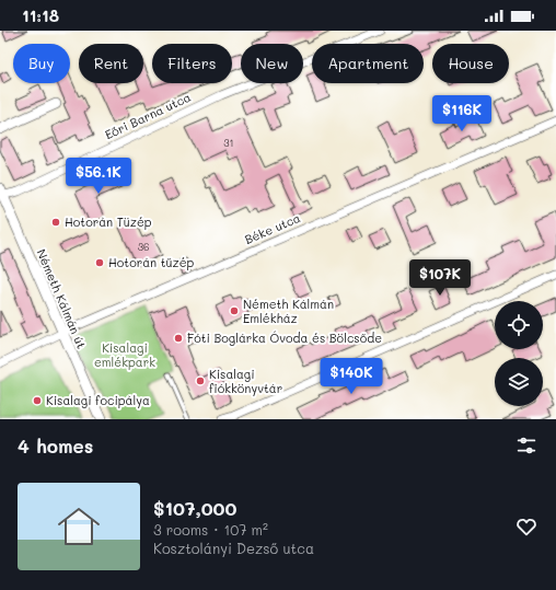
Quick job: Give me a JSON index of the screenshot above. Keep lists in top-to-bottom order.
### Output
{
  "streets": {
    "street": ["Eőri Barna utca", "Béke utca", "Németh Kálmán út"]
  },
  "crossings": [
    ["Eőri Barna utca", "Németh Kálmán út"],
    ["Béke utca", "Németh Kálmán út"]
  ],
  "parks": ["Kisalagi emlékpark"],
  "places": [
    "Hotorán Tüzép",
    "Hotorán tűzép",
    "Németh Kálmán Emlékház",
    "Fóti Boglárka Óvoda és Bölcsőde",
    "Kisalagi fiókkönyvtár",
    "Kisalagi focipálya"
  ],
  "house_numbers": ["31", "36"],
  "page": {
    "status": "11:18",
    "chip": [
      "Buy",
      "Rent",
      "Filters",
      "New",
      "Apartment",
      "House"
    ],
    "price": [
      "$116K",
      "$56.1K",
      "$107K",
      "$140K"
    ],
    "heading": "4 homes",
    "list": [
      {
        "name": "$107,000",
        "note": "3 rooms · 107 m² · Kosztolányi Dezső utca"
      }
    ]
  }
}
